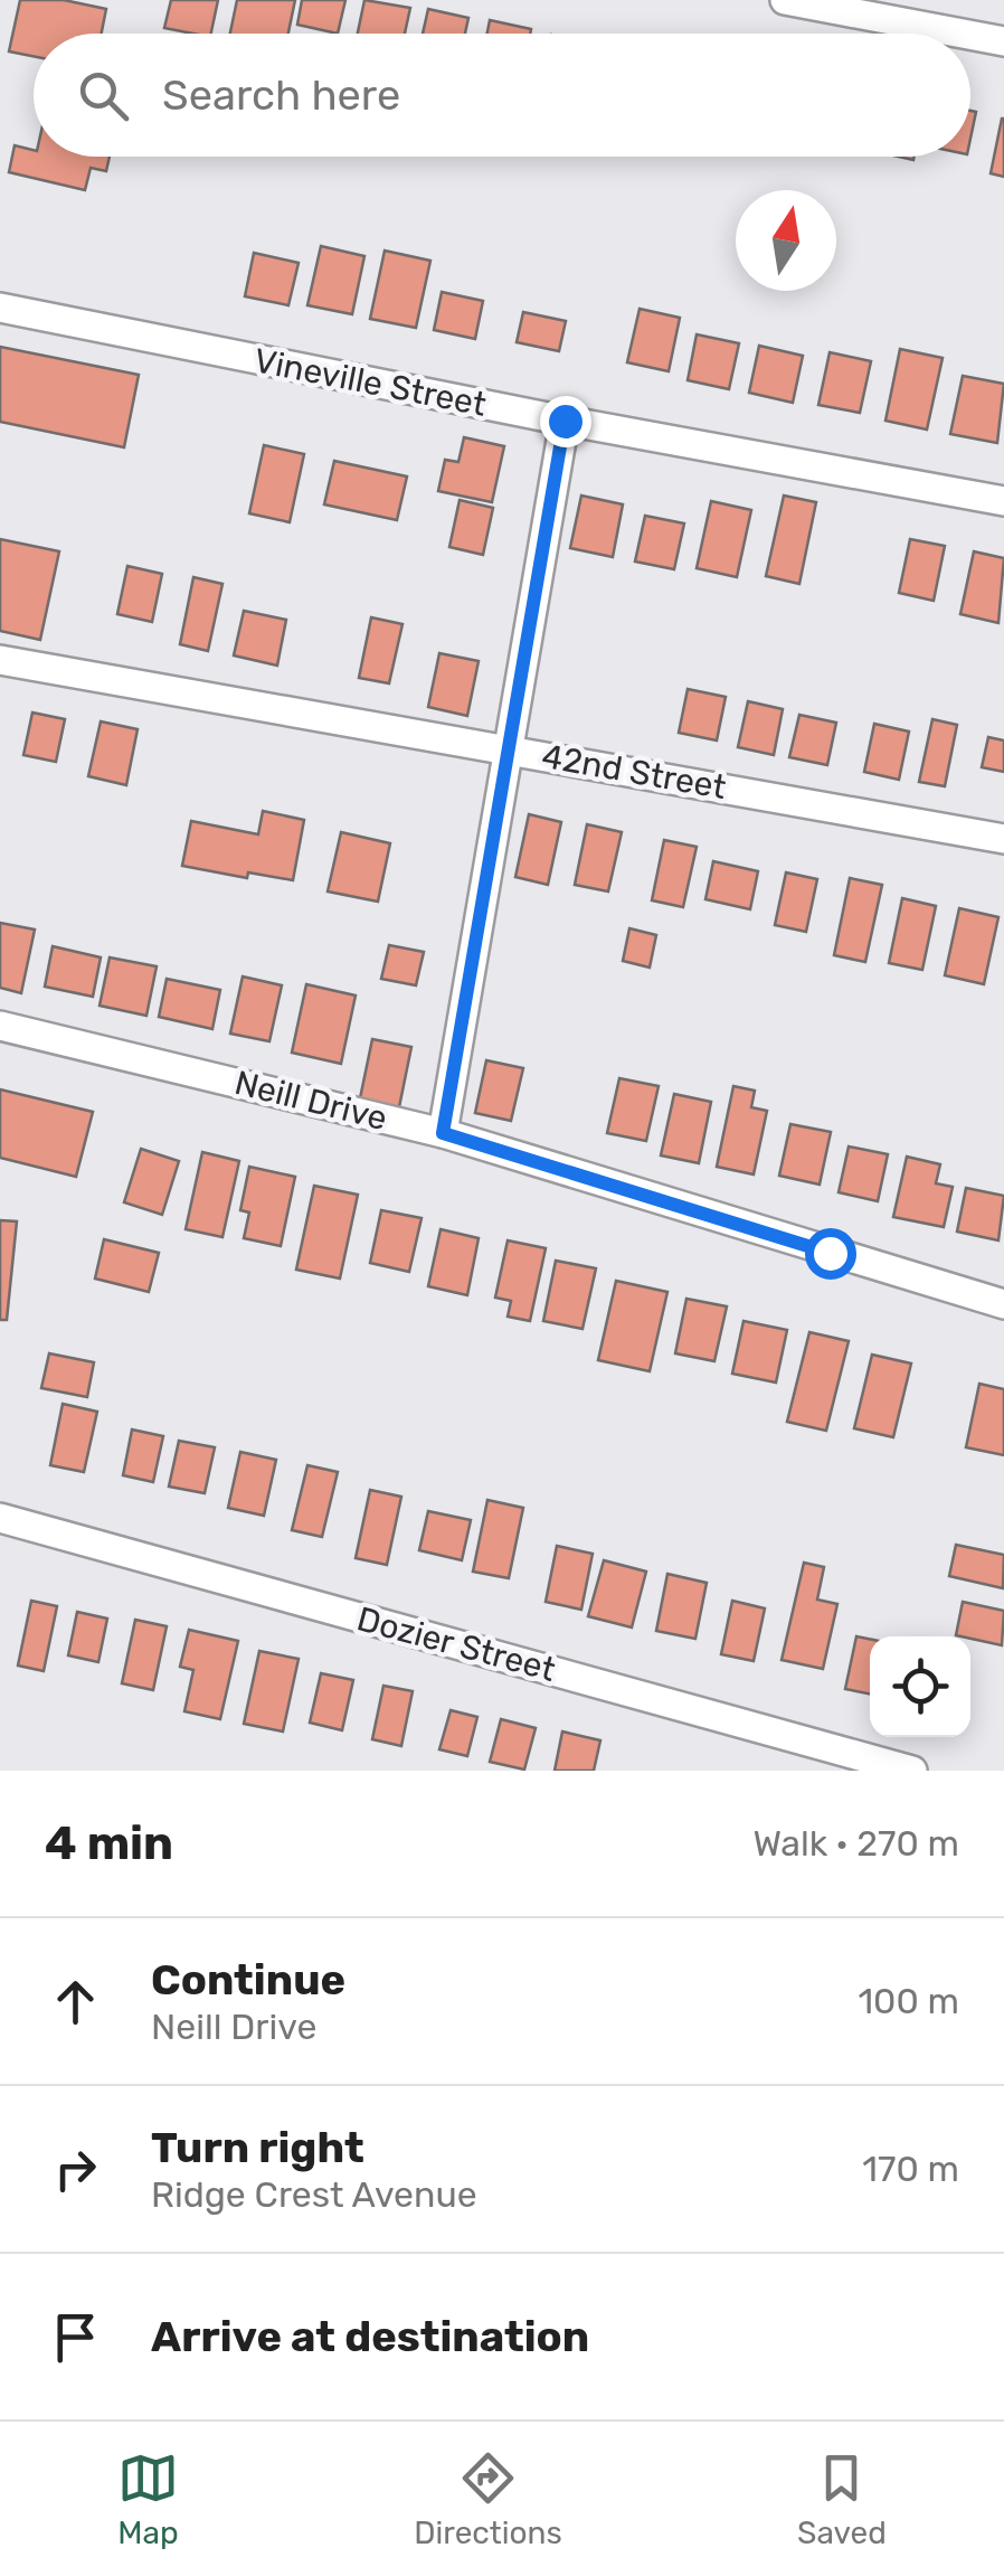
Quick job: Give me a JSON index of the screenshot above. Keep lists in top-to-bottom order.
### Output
{
  "streets": {
    "street": [
      "Vineville Street",
      "42nd Street",
      "Neill Drive",
      "Dozier Street"
    ]
  },
  "north": "top",
  "page": {
    "search": "Search here",
    "heading": ["4 min", "Walk · 270 m"],
    "list": [
      ["Continue", "Neill Drive", "100 m"],
      ["Turn right", "Ridge Crest Avenue", "170 m"],
      "Arrive at destination"
    ],
    "nav": ["Map", "Directions", "Saved"]
  }
}
